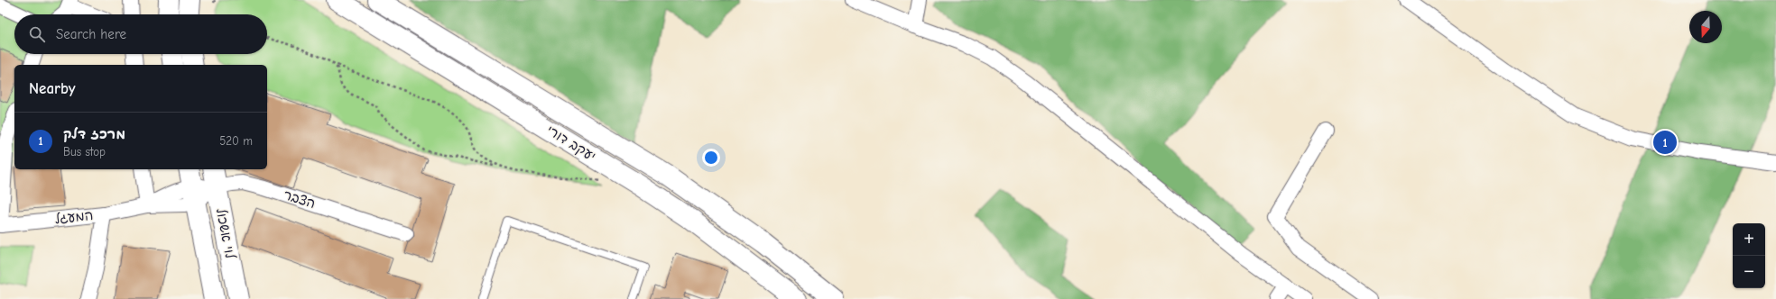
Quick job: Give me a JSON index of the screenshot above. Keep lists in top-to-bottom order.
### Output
{
  "streets": {
    "main road": ["יעקב דורי", "לוי אשכול"],
    "street": ["הצבר", "המעגל"]
  },
  "crossings": [
    ["הצבר", "המעגל"],
    ["הצבר", "לוי אשכול"],
    ["המעגל", "לוי אשכול"]
  ],
  "north": "bottom",
  "page": {
    "search": "Search here",
    "heading": "Nearby",
    "list": [
      {
        "mark": "1",
        "name": "מרכז דלק",
        "note": "Bus stop",
        "value": "520 m"
      }
    ],
    "pins": "1",
    "map_buttons": ["+", "−"]
  }
}
